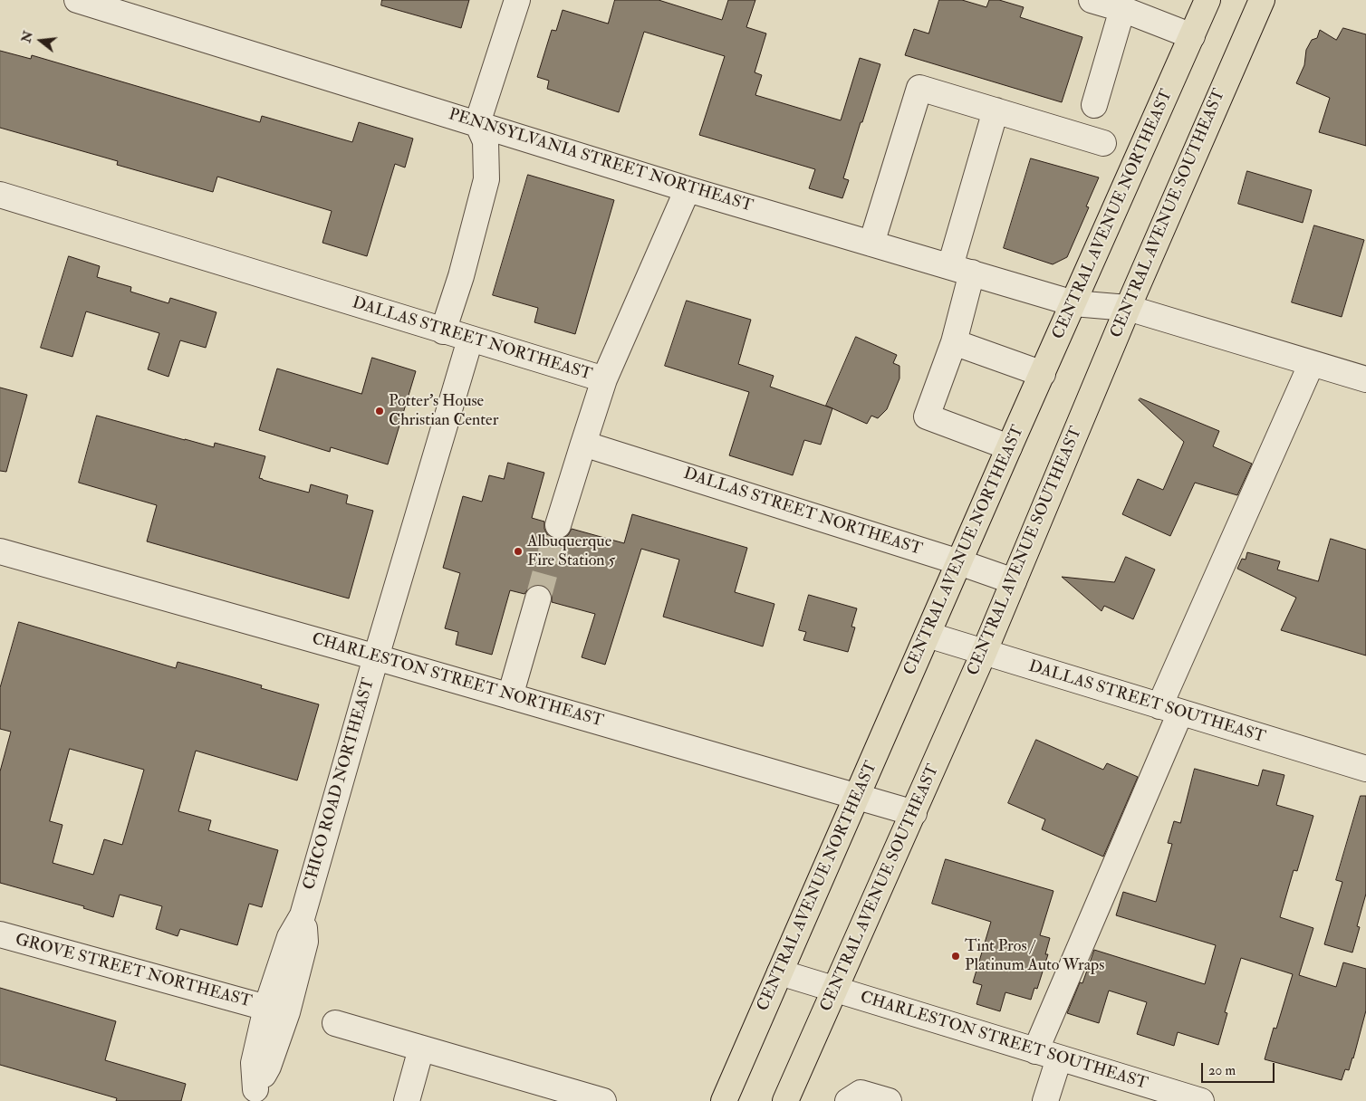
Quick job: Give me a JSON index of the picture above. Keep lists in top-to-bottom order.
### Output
{
  "streets": {
    "main road": ["CENTRAL AVENUE SOUTHEAST", "CENTRAL AVENUE NORTHEAST"],
    "street": [
      "PENNSYLVANIA STREET NORTHEAST",
      "DALLAS STREET NORTHEAST",
      "CHARLESTON STREET NORTHEAST",
      "DALLAS STREET SOUTHEAST",
      "CHICO ROAD NORTHEAST",
      "GROVE STREET NORTHEAST",
      "CHARLESTON STREET SOUTHEAST"
    ]
  },
  "crossings": [
    ["PENNSYLVANIA STREET NORTHEAST", "CENTRAL AVENUE SOUTHEAST"],
    ["PENNSYLVANIA STREET NORTHEAST", "CENTRAL AVENUE NORTHEAST"],
    ["CENTRAL AVENUE SOUTHEAST", "DALLAS STREET NORTHEAST"],
    ["CENTRAL AVENUE SOUTHEAST", "CHARLESTON STREET NORTHEAST"],
    ["CENTRAL AVENUE SOUTHEAST", "DALLAS STREET SOUTHEAST"],
    ["CENTRAL AVENUE SOUTHEAST", "CHARLESTON STREET SOUTHEAST"],
    ["CENTRAL AVENUE NORTHEAST", "DALLAS STREET NORTHEAST"],
    ["CENTRAL AVENUE NORTHEAST", "CHARLESTON STREET NORTHEAST"],
    ["CENTRAL AVENUE NORTHEAST", "DALLAS STREET SOUTHEAST"],
    ["CENTRAL AVENUE NORTHEAST", "CHARLESTON STREET SOUTHEAST"],
    ["DALLAS STREET NORTHEAST", "CHICO ROAD NORTHEAST"],
    ["CHARLESTON STREET NORTHEAST", "CHICO ROAD NORTHEAST"],
    ["CHICO ROAD NORTHEAST", "GROVE STREET NORTHEAST"]
  ],
  "places": ["Potter's House Christian Center", "Albuquerque Fire Station 5", "Tint Pros / Platinum Auto Wraps"],
  "scale_bar": "20 m",
  "north": "left"
}
